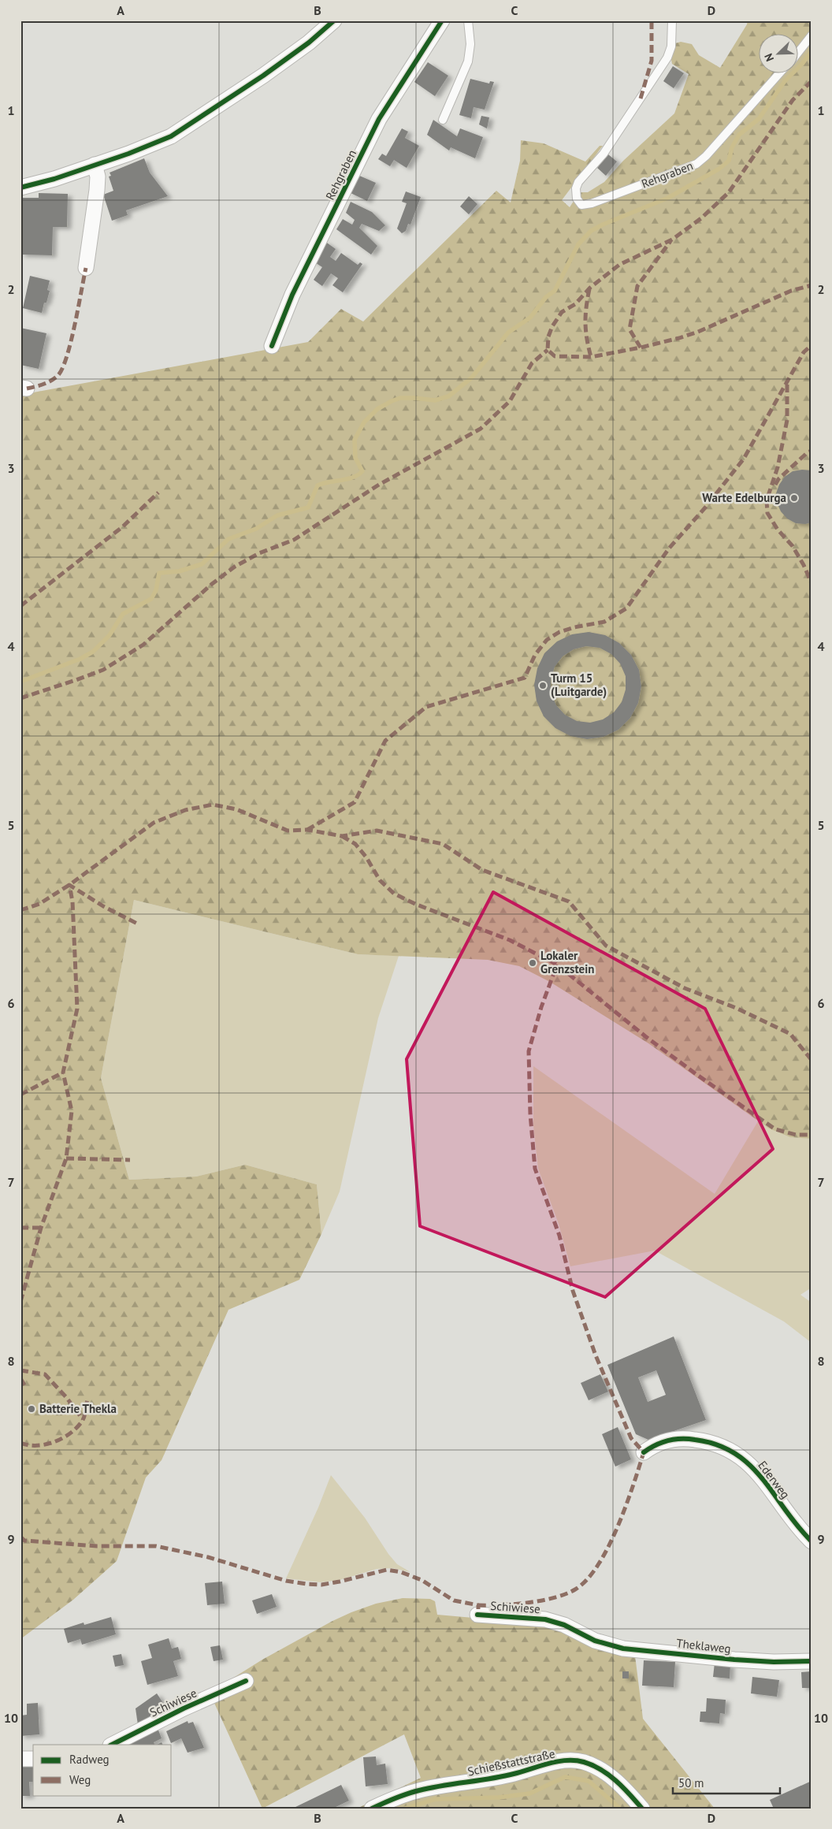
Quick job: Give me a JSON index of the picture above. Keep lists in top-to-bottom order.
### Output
{
  "streets": {
    "street": [
      "Rehgraben",
      "Ederweg",
      "Schiwiese",
      "Theklaweg",
      "Schießstattstraße"
    ]
  },
  "crossings": [
    ["Schiwiese", "Theklaweg"]
  ],
  "places": [
    "Warte Edelburga",
    "Turm 15 (Luitgarde)",
    "Lokaler Grenzstein",
    "Batterie Thekla"
  ],
  "legend": ["Radweg", "Weg"],
  "scale_bar": "50 m",
  "north": "bottom left",
  "grid": {
    "columns": [
      "A",
      "B",
      "C",
      "D"
    ],
    "rows": [
      "1",
      "2",
      "3",
      "4",
      "5",
      "6",
      "7",
      "8",
      "9",
      "10"
    ]
  }
}
